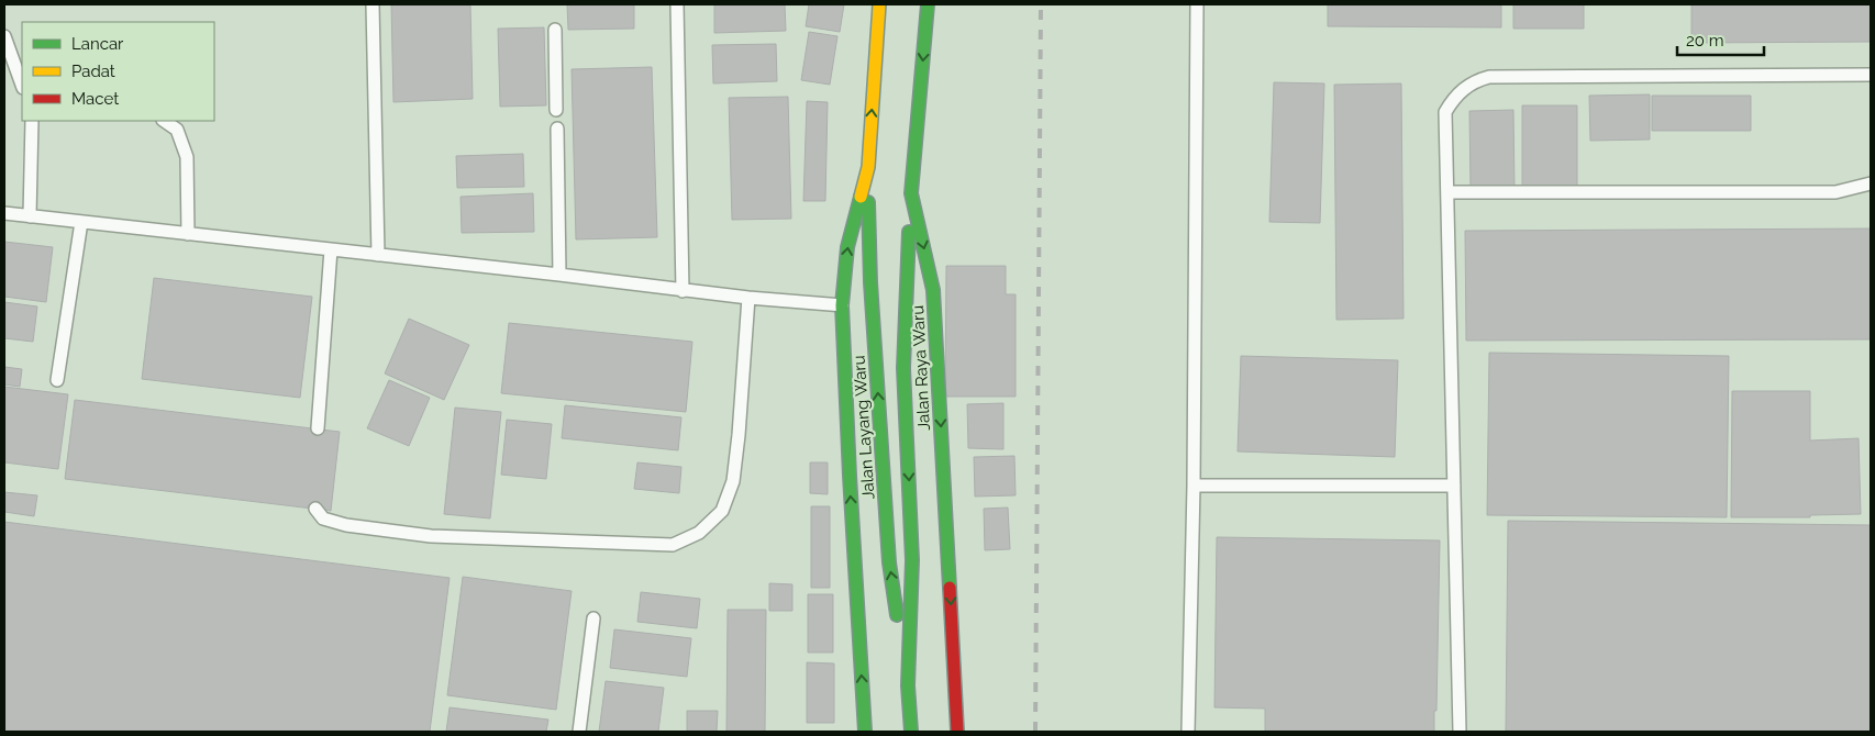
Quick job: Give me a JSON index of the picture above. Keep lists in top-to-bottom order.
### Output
{
  "streets": {
    "highway": ["Jalan Raya Waru", "Jalan Layang Waru"]
  },
  "crossings": [
    ["Jalan Raya Waru", "Jalan Layang Waru"]
  ],
  "legend": ["Lancar", "Padat", "Macet"],
  "scale_bar": "20 m"
}
